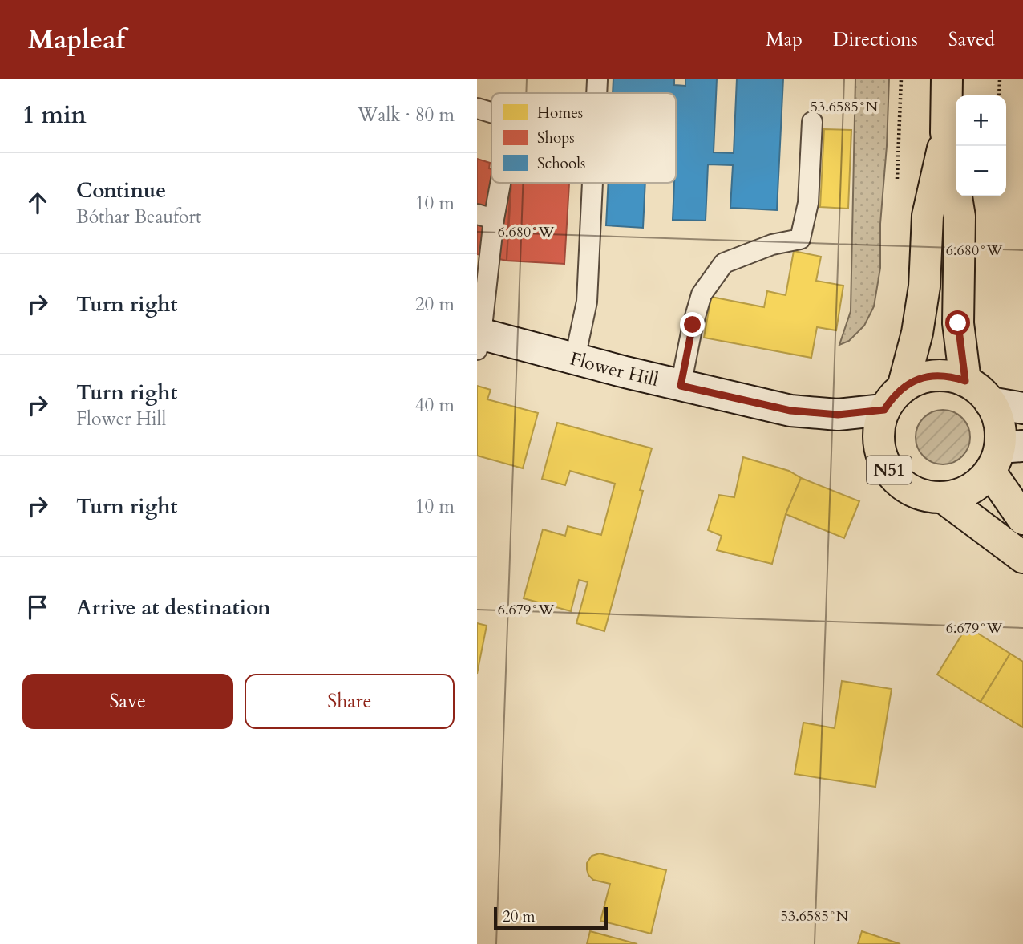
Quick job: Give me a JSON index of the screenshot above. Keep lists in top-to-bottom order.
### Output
{
  "streets": {
    "main road": ["Flower Hill", "N51"]
  },
  "crossings": [
    ["Flower Hill", "N51"]
  ],
  "legend": ["Homes", "Shops", "Schools"],
  "scale_bar": "20 m",
  "page": {
    "header": "Mapleaf",
    "nav": ["Map", "Directions", "Saved"],
    "heading": ["1 min", "Walk · 80 m"],
    "map_buttons": ["+", "−"],
    "list": [
      ["Continue", "Bóthar Beaufort", "10 m"],
      ["Turn right", "20 m"],
      ["Turn right", "Flower Hill", "40 m"],
      ["Turn right", "10 m"],
      "Arrive at destination"
    ],
    "buttons": ["Save", "Share"],
    "scale": "20 m"
  },
  "coordinates": ["53.6585°N", "6.680°W", "6.679°W"]
}
